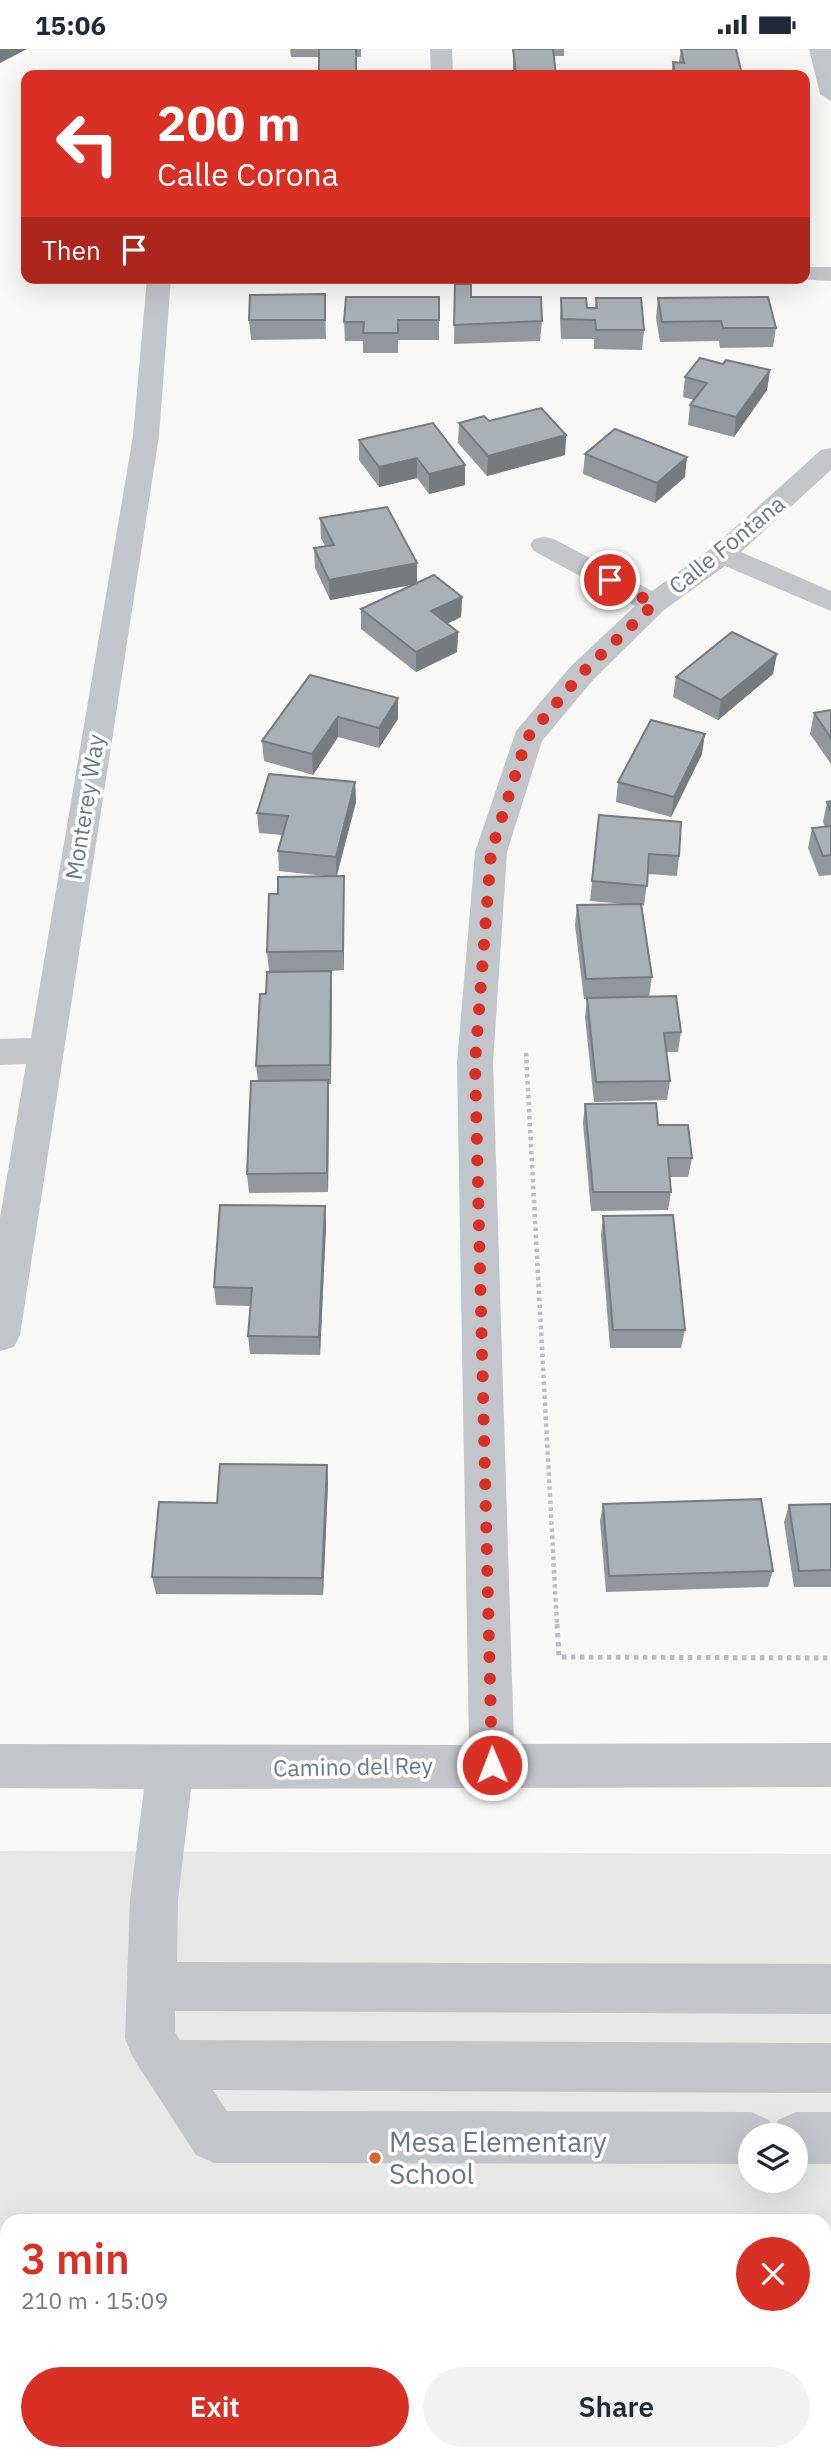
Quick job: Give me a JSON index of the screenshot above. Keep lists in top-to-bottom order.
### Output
{
  "streets": {
    "street": ["Calle Fontana", "Monterey Way", "Camino del Rey"]
  },
  "crossings": [
    ["Calle Fontana", "Camino del Rey"]
  ],
  "places": ["Mesa Elementary School"],
  "page": {
    "status": "15:06",
    "turn": ["200 m", "Calle Corona"],
    "then": "Then",
    "heading": ["3 min", "210 m · 15:09"],
    "buttons": ["Exit", "Share"]
  }
}
